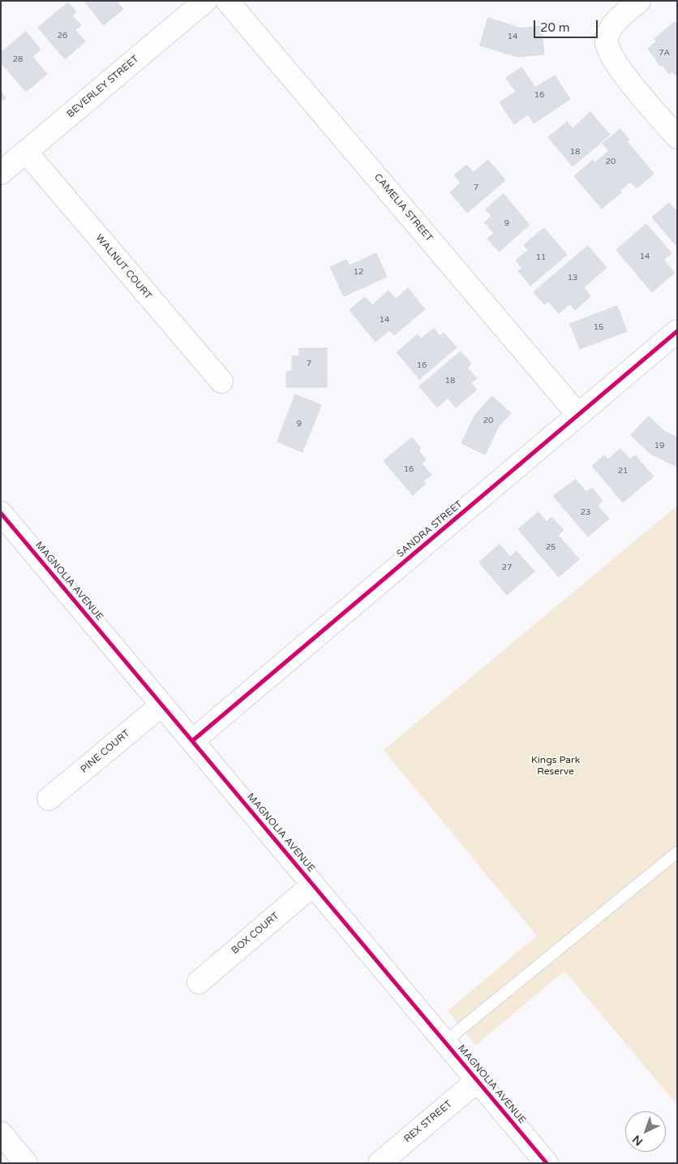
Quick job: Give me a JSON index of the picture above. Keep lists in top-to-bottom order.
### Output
{
  "streets": {
    "street": [
      "BEVERLEY STREET",
      "CAMELIA STREET",
      "WALNUT COURT",
      "SANDRA STREET",
      "MAGNOLIA AVENUE",
      "PINE COURT",
      "BOX COURT",
      "REX STREET"
    ]
  },
  "crossings": [
    ["BEVERLEY STREET", "WALNUT COURT"],
    ["CAMELIA STREET", "SANDRA STREET"],
    ["SANDRA STREET", "MAGNOLIA AVENUE"],
    ["MAGNOLIA AVENUE", "PINE COURT"],
    ["MAGNOLIA AVENUE", "BOX COURT"],
    ["MAGNOLIA AVENUE", "REX STREET"]
  ],
  "parks": ["Kings Park Reserve"],
  "house_numbers": [
    "26",
    "14",
    "7A",
    "28",
    "16",
    "18",
    "20",
    "7",
    "9",
    "14",
    "11",
    "12",
    "13",
    "14",
    "15",
    "7",
    "16",
    "18",
    "20",
    "9",
    "19",
    "16",
    "21",
    "23",
    "25",
    "27"
  ],
  "scale_bar": "20 m",
  "north": "bottom left"
}
